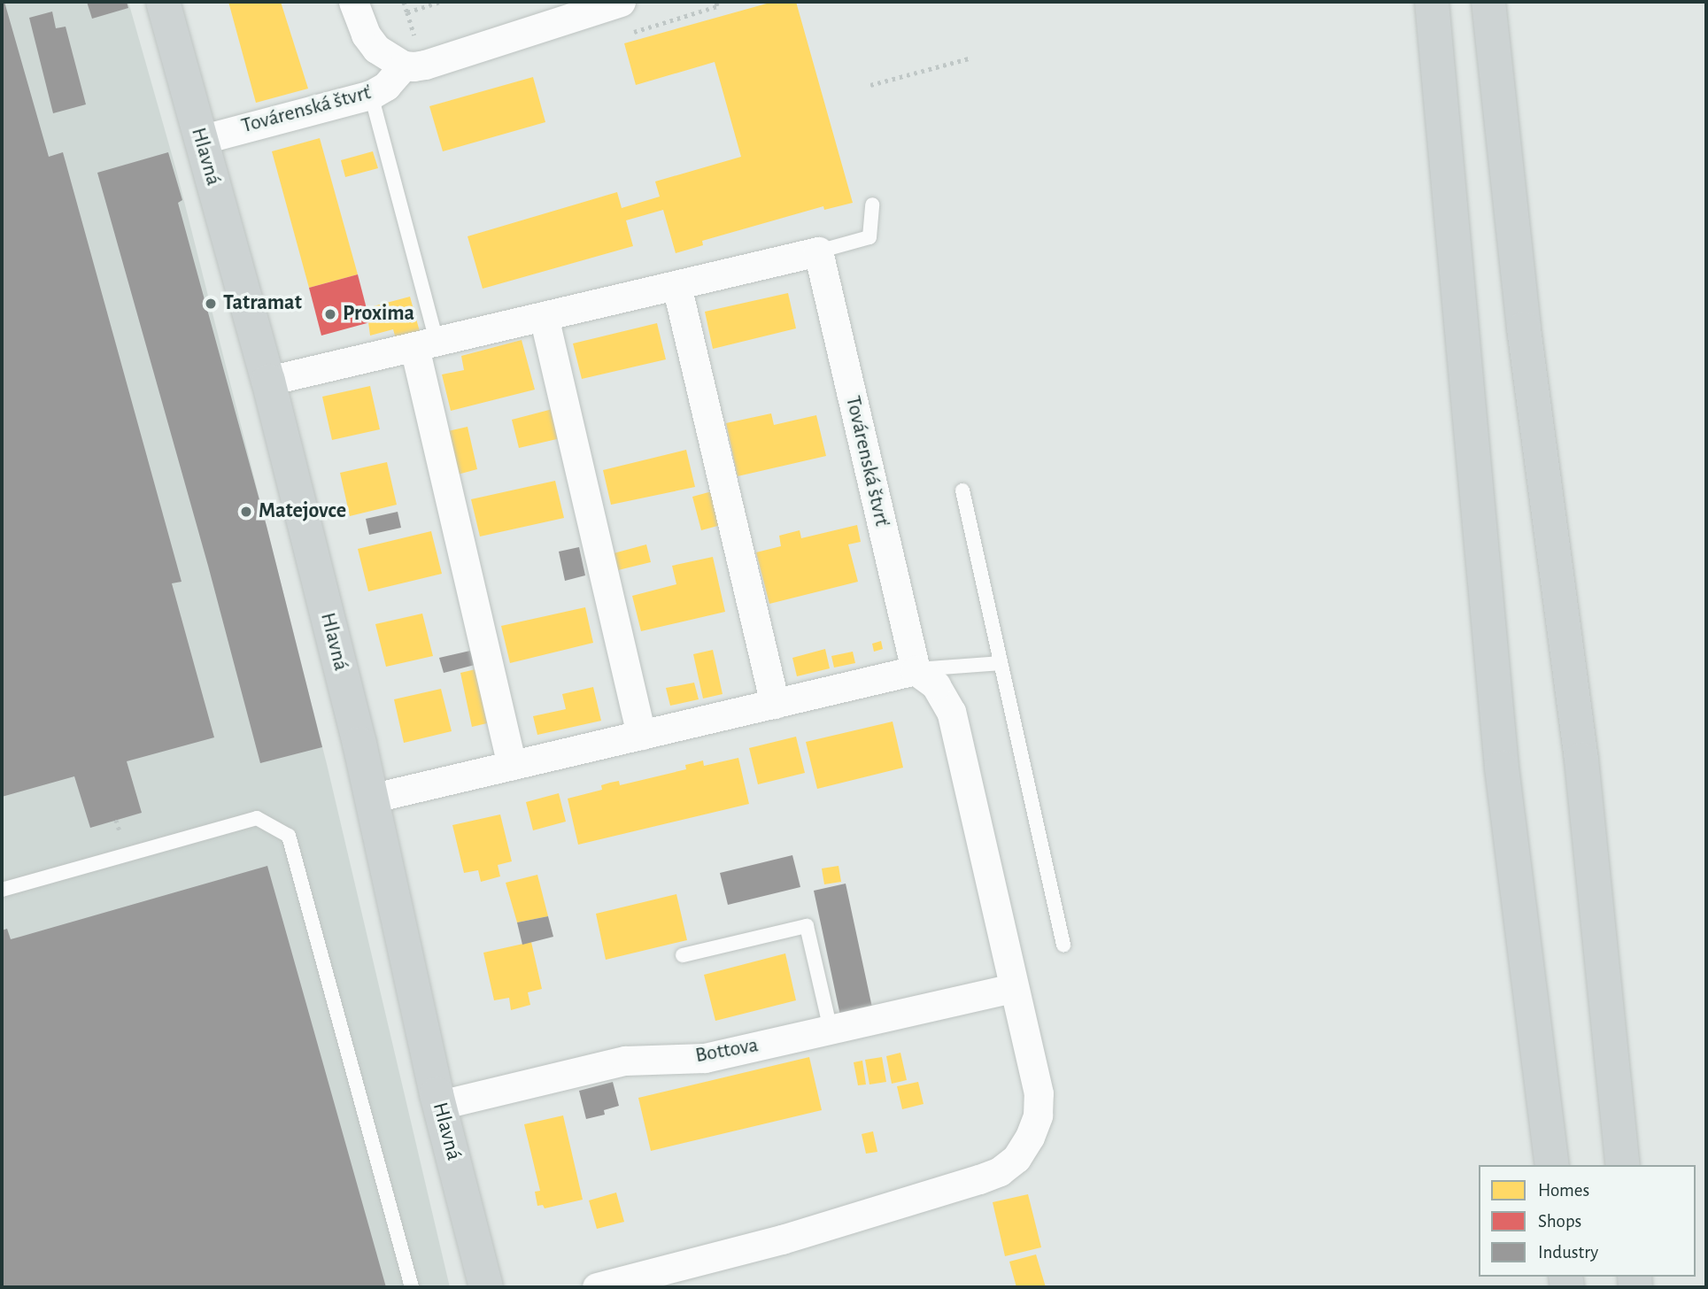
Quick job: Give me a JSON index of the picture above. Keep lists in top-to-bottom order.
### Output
{
  "streets": {
    "main road": ["Hlavná"],
    "street": ["Továrenská štvrť", "Bottova"]
  },
  "crossings": [
    ["Továrenská štvrť", "Hlavná"],
    ["Hlavná", "Bottova"]
  ],
  "places": ["Tatramat", "Proxima", "Matejovce"],
  "legend": ["Homes", "Shops", "Industry"]
}
